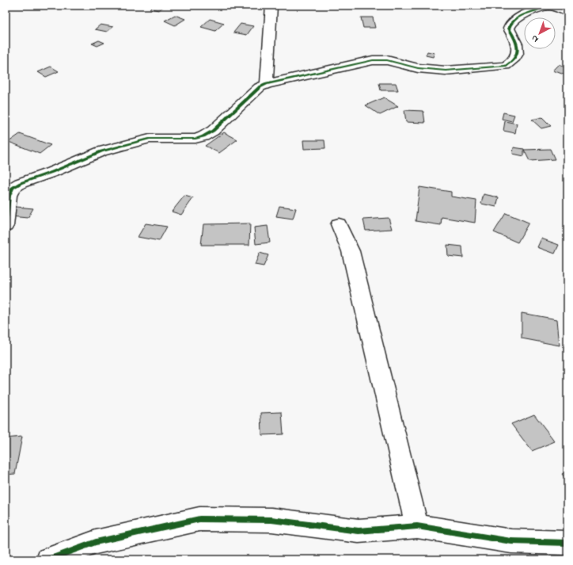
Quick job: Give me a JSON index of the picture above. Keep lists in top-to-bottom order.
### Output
{
  "north": "bottom left"
}
